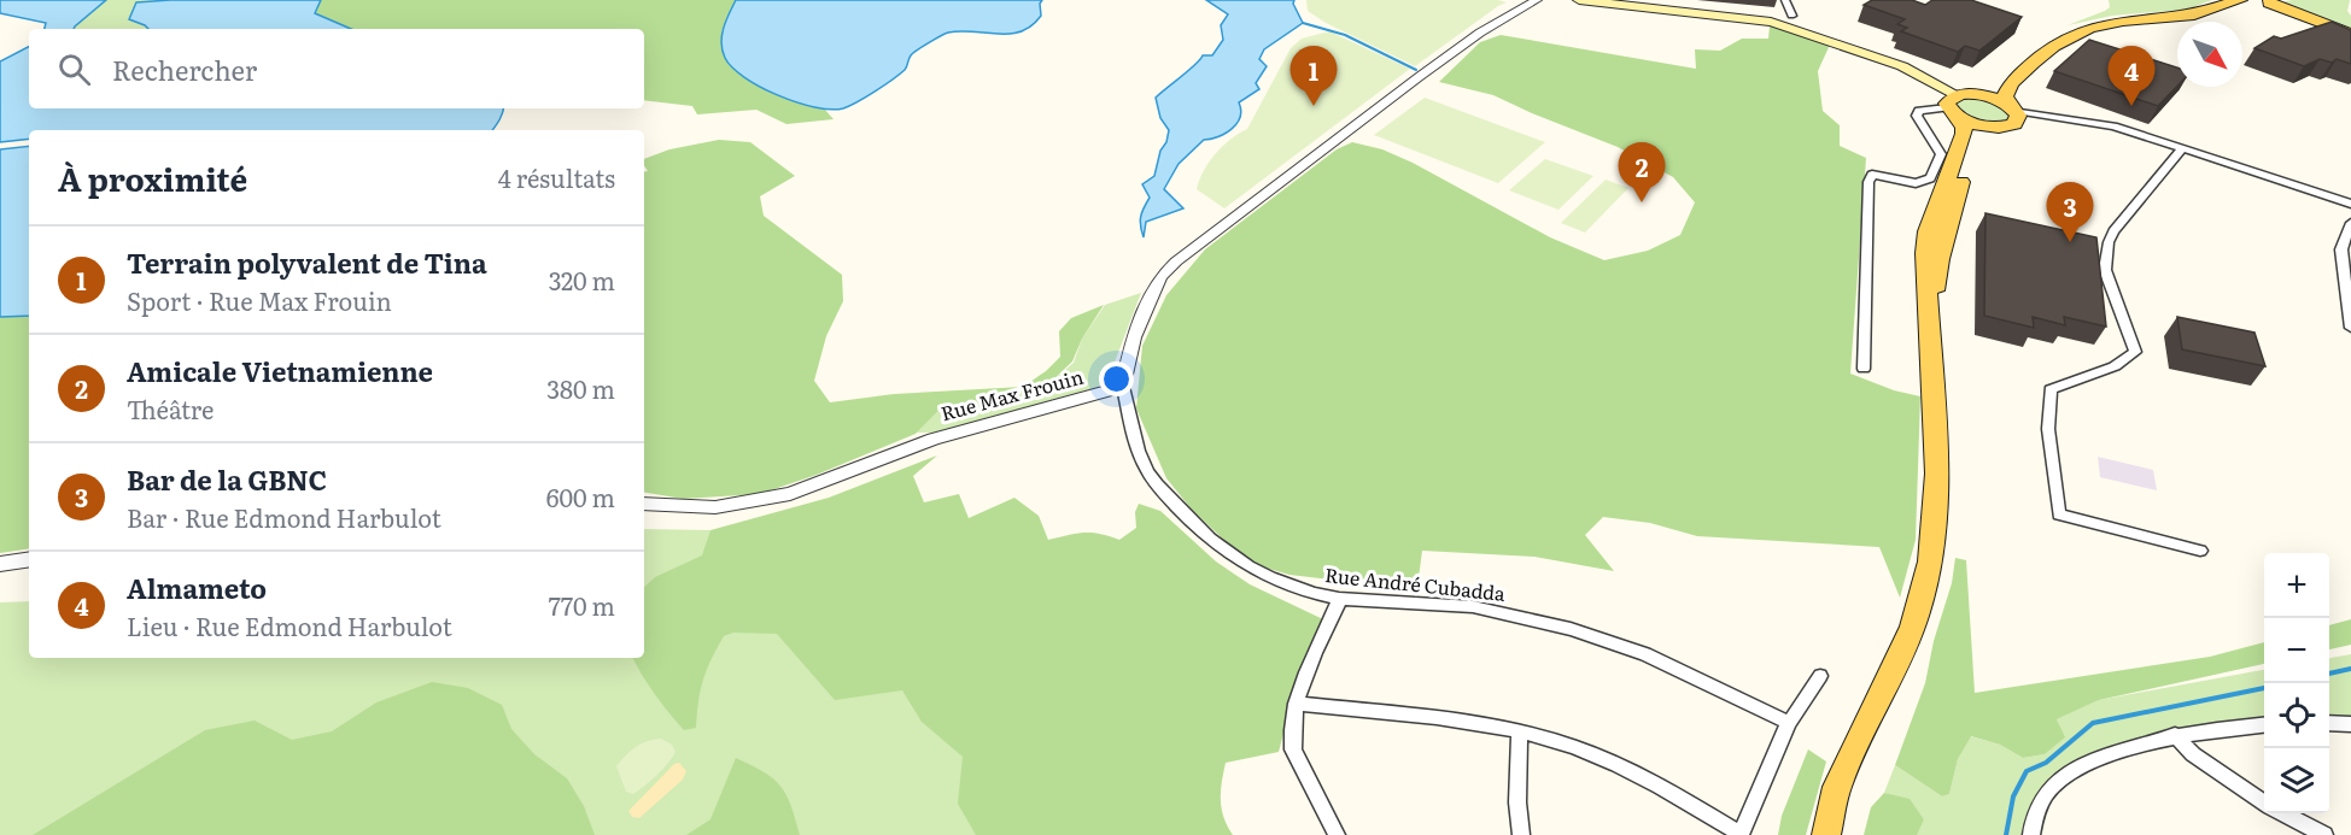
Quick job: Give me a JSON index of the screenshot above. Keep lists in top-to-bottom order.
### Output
{
  "streets": {
    "street": ["Rue Max Frouin", "Rue André Cubadda"]
  },
  "crossings": [
    ["Rue Max Frouin", "Rue André Cubadda"]
  ],
  "north": "bottom right",
  "page": {
    "search": "Rechercher",
    "pins": [
      "1",
      "4",
      "2",
      "3"
    ],
    "heading": ["À proximité", "4 résultats"],
    "list": [
      {
        "mark": "1",
        "name": "Terrain polyvalent de Tina",
        "note": "Sport · Rue Max Frouin",
        "value": "320 m"
      },
      {
        "mark": "2",
        "name": "Amicale Vietnamienne",
        "note": "Théâtre",
        "value": "380 m"
      },
      {
        "mark": "3",
        "name": "Bar de la GBNC",
        "note": "Bar · Rue Edmond Harbulot",
        "value": "600 m"
      },
      {
        "mark": "4",
        "name": "Almameto",
        "note": "Lieu · Rue Edmond Harbulot",
        "value": "770 m"
      }
    ],
    "map_buttons": ["+", "−"]
  }
}
